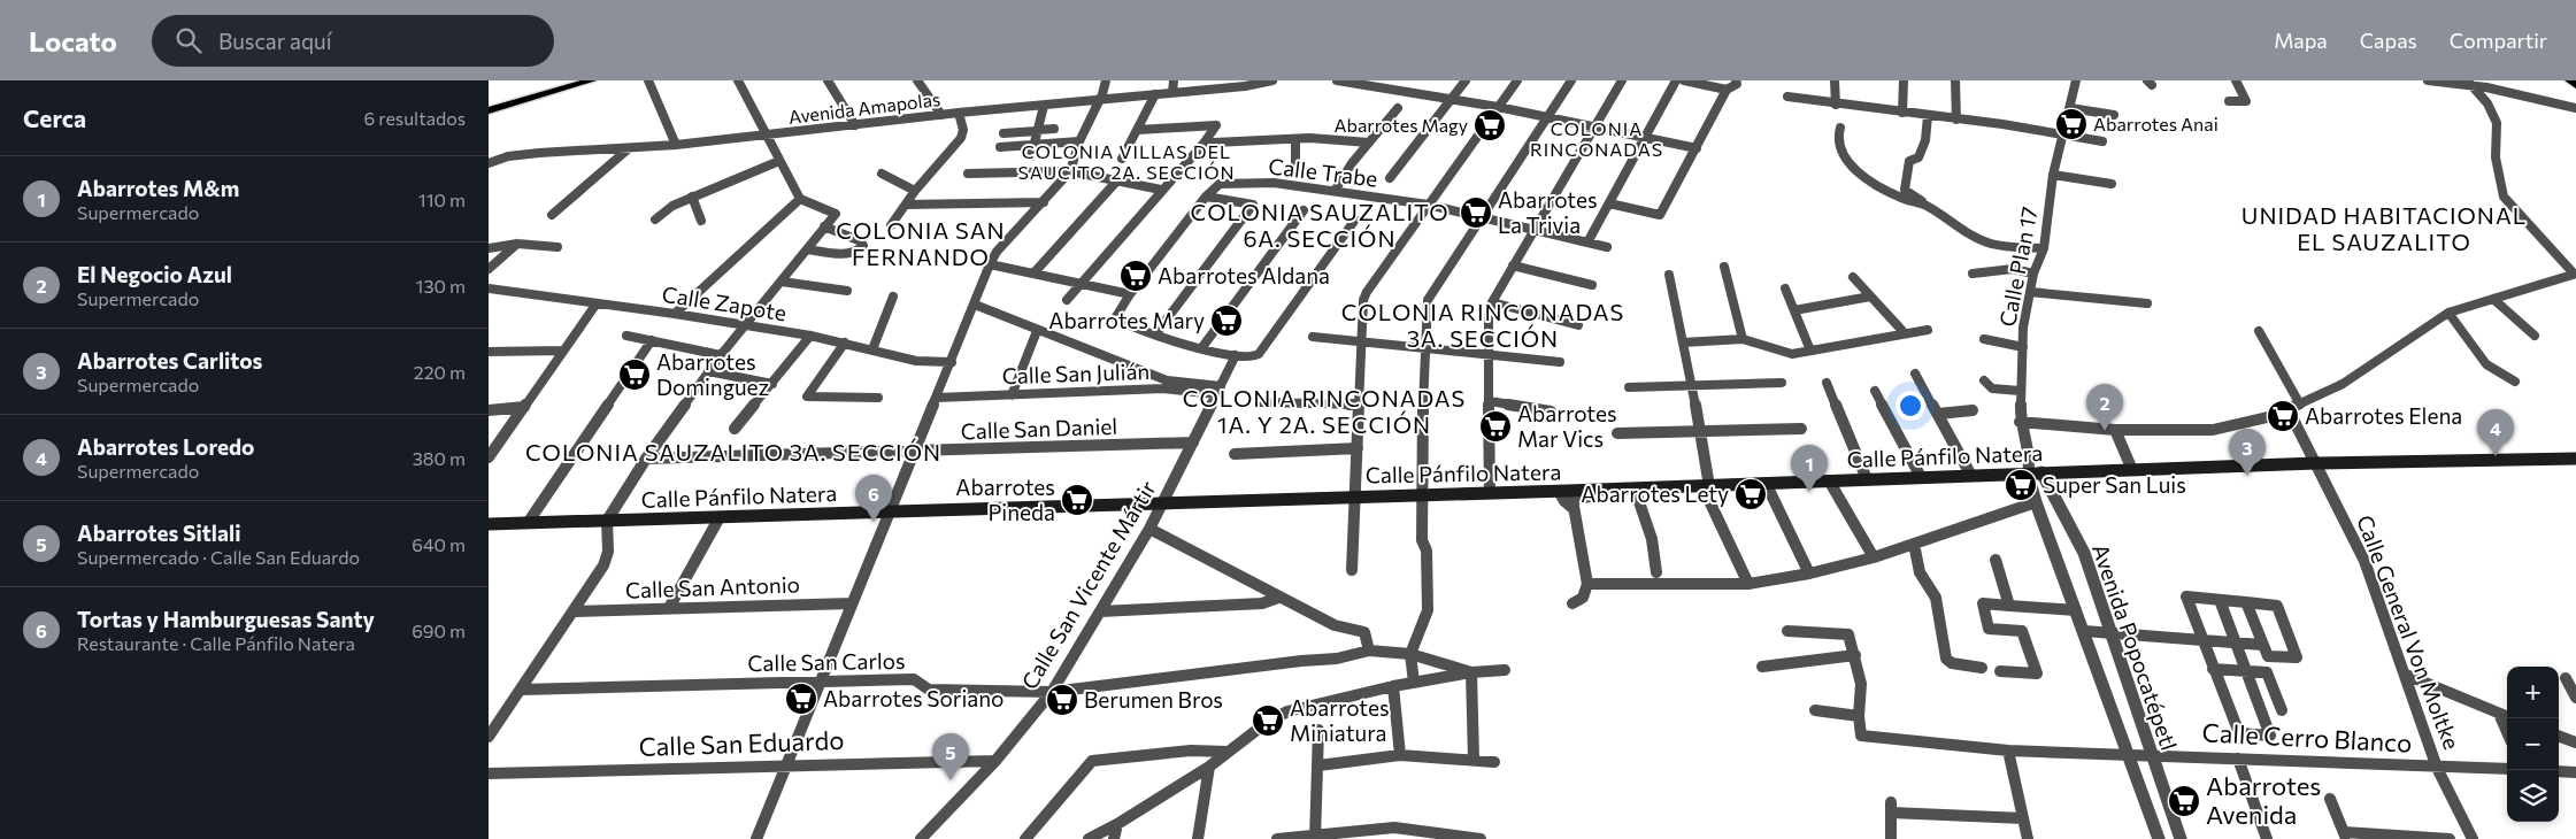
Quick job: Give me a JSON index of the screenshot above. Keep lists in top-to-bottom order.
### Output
{
  "streets": {
    "main road": ["Calle Pánfilo Natera"],
    "street": [
      "Avenida Amapolas",
      "Calle Trabe",
      "Calle Plan 17",
      "Calle Zapote",
      "Calle San Julián",
      "Calle San Daniel",
      "Calle San Vicente Mártir",
      "Calle San Antonio",
      "Calle General Von Moltke",
      "Avenida Popocatépetl",
      "Calle San Carlos",
      "Calle Cerro Blanco",
      "Calle San Eduardo"
    ]
  },
  "crossings": [
    ["Calle Plan 17", "Calle Pánfilo Natera"],
    ["Calle Plan 17", "Avenida Popocatépetl"],
    ["Calle San Julián", "Calle San Vicente Mártir"],
    ["Calle San Daniel", "Calle San Vicente Mártir"],
    ["Calle Pánfilo Natera", "Calle San Vicente Mártir"],
    ["Calle Pánfilo Natera", "Calle General Von Moltke"],
    ["Calle Pánfilo Natera", "Avenida Popocatépetl"],
    ["Calle San Vicente Mártir", "Calle San Carlos"],
    ["Calle San Vicente Mártir", "Calle San Eduardo"],
    ["Calle General Von Moltke", "Calle Cerro Blanco"],
    ["Avenida Popocatépetl", "Calle Cerro Blanco"]
  ],
  "districts": [
    "COLONIA RINCONADAS",
    "COLONIA VILLAS DEL SAUCITO 2A. SECCIÓN",
    "COLONIA SAUZALITO 6A. SECCIÓN",
    "UNIDAD HABITACIONAL EL SAUZALITO",
    "COLONIA SAN FERNANDO",
    "COLONIA RINCONADAS 3A. SECCIÓN",
    "COLONIA RINCONADAS 1A. Y 2A. SECCIÓN",
    "COLONIA SAUZALITO 3A. SECCIÓN"
  ],
  "places": {
    "supermarket": [
      "Abarrotes Anai",
      "Abarrotes Magy",
      "Abarrotes La Trivia",
      "Abarrotes Aldana",
      "Abarrotes Mary",
      "Abarrotes Dominguez",
      "Abarrotes Elena",
      "Abarrotes Mar Vics",
      "Super San Luis",
      "Abarrotes Lety",
      "Abarrotes Pineda",
      "Abarrotes Soriano",
      "Berumen Bros",
      "Abarrotes Miniatura",
      "Abarrotes Avenida"
    ]
  },
  "page": {
    "header": "Locato",
    "search": "Buscar aquí",
    "nav": ["Mapa", "Capas", "Compartir"],
    "heading": ["Cerca", "6 resultados"],
    "list": [
      {
        "mark": "1",
        "name": "Abarrotes M&m",
        "note": "Supermercado",
        "value": "110 m"
      },
      {
        "mark": "2",
        "name": "El Negocio Azul",
        "note": "Supermercado",
        "value": "130 m"
      },
      {
        "mark": "3",
        "name": "Abarrotes Carlitos",
        "note": "Supermercado",
        "value": "220 m"
      },
      {
        "mark": "4",
        "name": "Abarrotes Loredo",
        "note": "Supermercado",
        "value": "380 m"
      },
      {
        "mark": "5",
        "name": "Abarrotes Sitlali",
        "note": "Supermercado · Calle San Eduardo",
        "value": "640 m"
      },
      {
        "mark": "6",
        "name": "Tortas y Hamburguesas Santy",
        "note": "Restaurante · Calle Pánfilo Natera",
        "value": "690 m"
      }
    ],
    "pins": [
      "2",
      "4",
      "3",
      "1",
      "6",
      "5"
    ],
    "map_buttons": ["+", "−"]
  }
}
